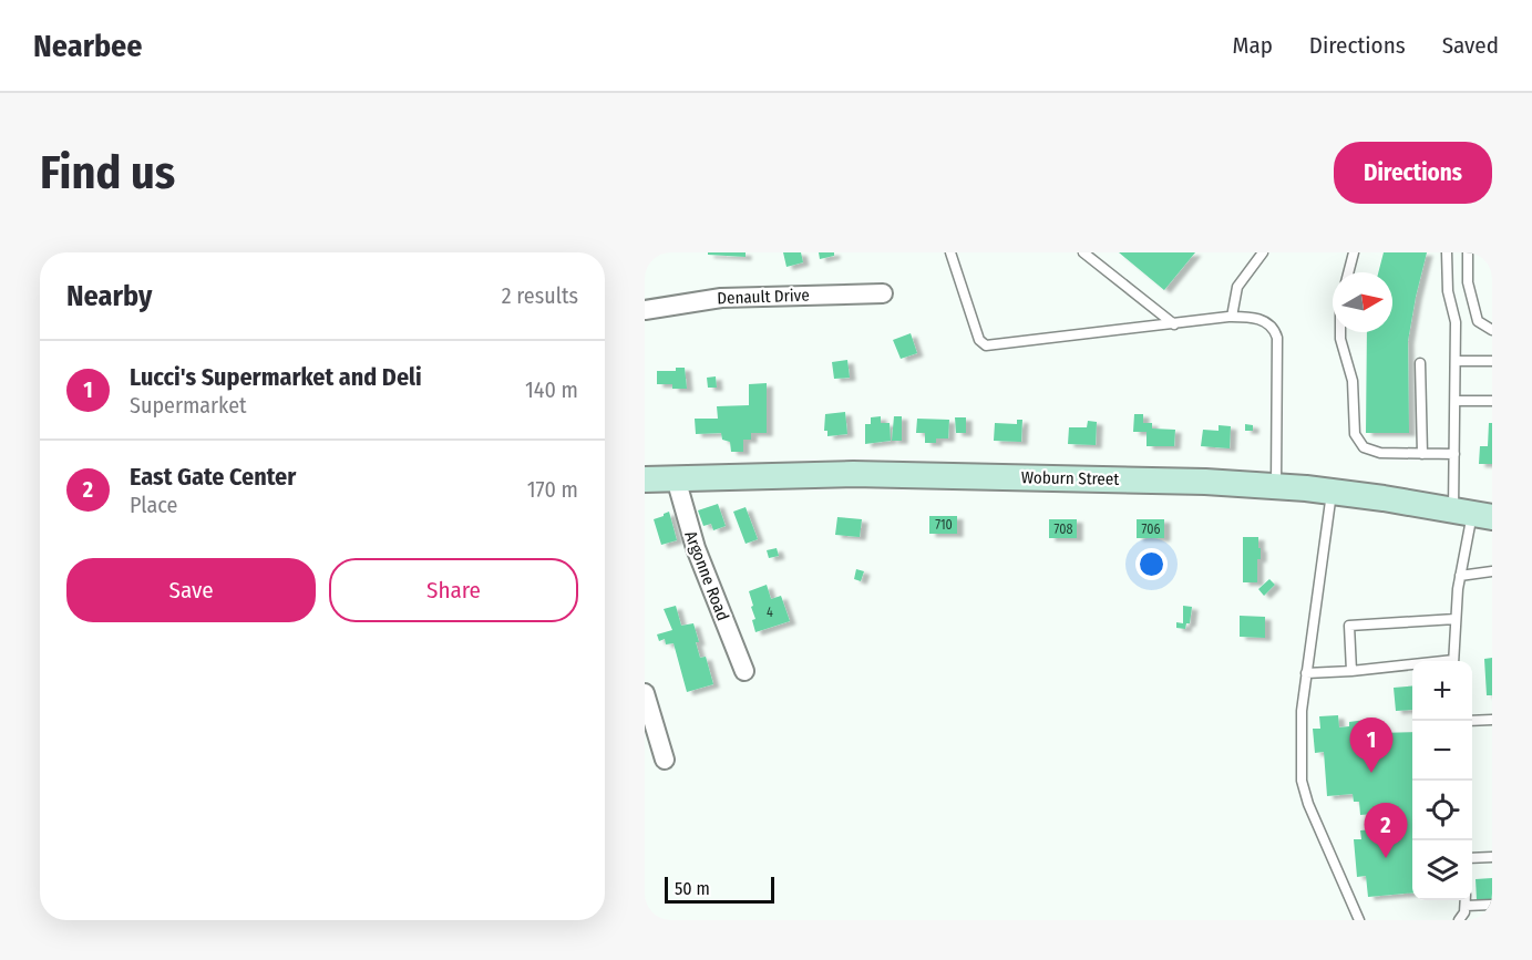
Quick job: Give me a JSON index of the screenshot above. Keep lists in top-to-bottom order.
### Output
{
  "streets": {
    "main road": ["Woburn Street"],
    "street": ["Denault Drive", "Argonne Road"]
  },
  "crossings": [
    ["Woburn Street", "Argonne Road"]
  ],
  "house_numbers": [
    "710",
    "708",
    "706",
    "4"
  ],
  "scale_bar": "50 m",
  "north": "right",
  "page": {
    "header": "Nearbee",
    "nav": ["Map", "Directions", "Saved"],
    "buttons": [
      "Directions",
      ["Save", "Share"]
    ],
    "title": "Find us",
    "heading": ["Nearby", "2 results"],
    "list": [
      {
        "mark": "1",
        "name": "Lucci's Supermarket and Deli",
        "note": "Supermarket",
        "value": "140 m"
      },
      {
        "mark": "2",
        "name": "East Gate Center",
        "note": "Place",
        "value": "170 m"
      }
    ],
    "map_buttons": ["+", "−"],
    "pins": ["1", "2"],
    "scale": "50 m"
  }
}
